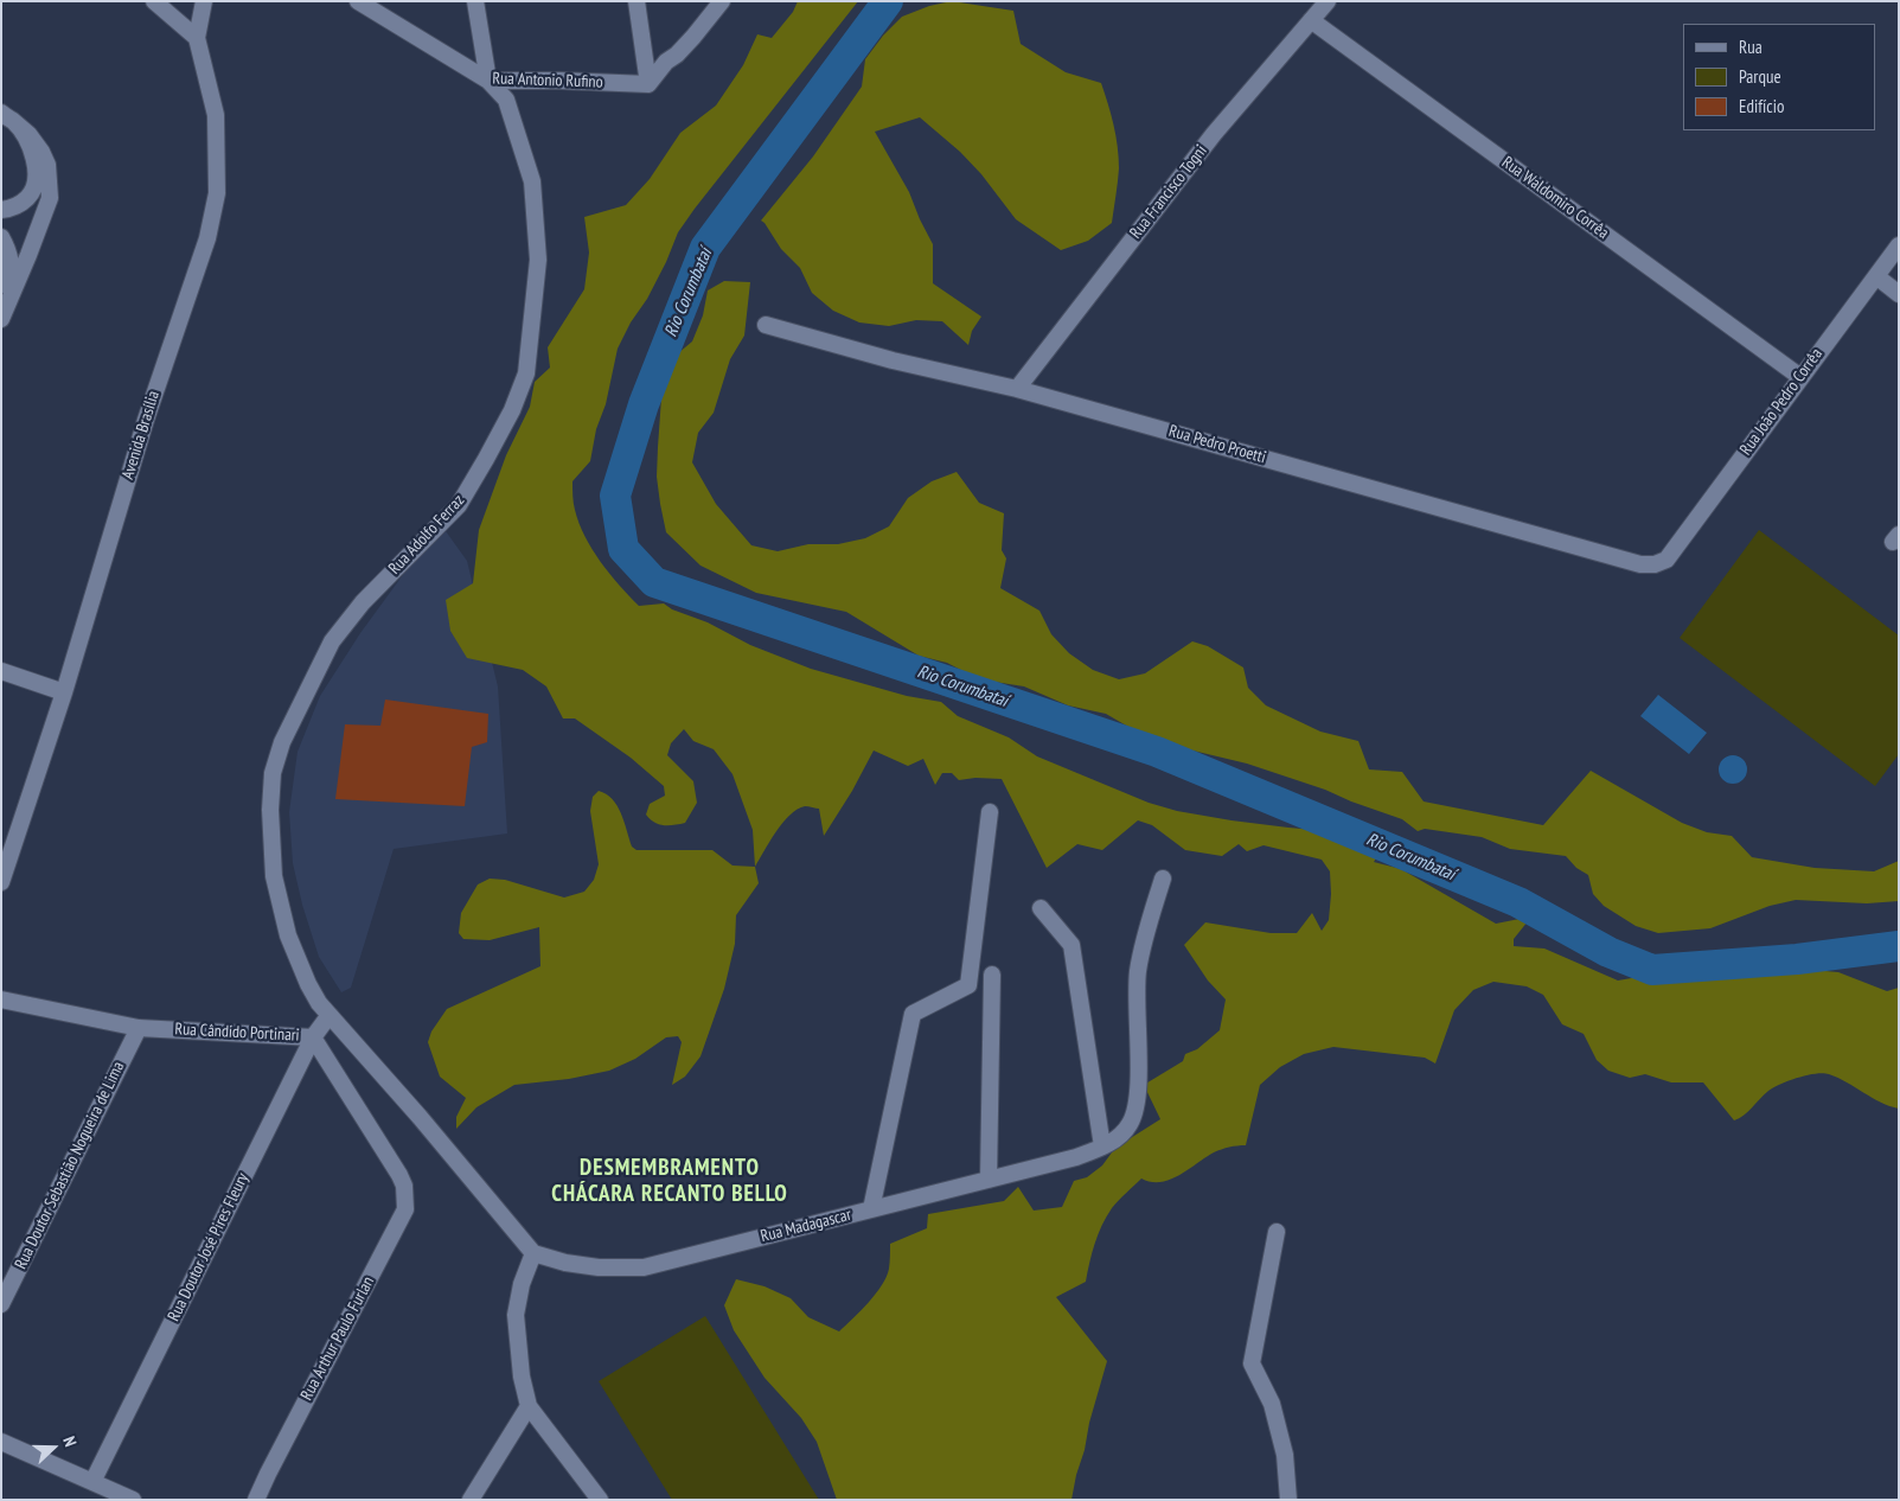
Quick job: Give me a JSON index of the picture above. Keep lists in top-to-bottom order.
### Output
{
  "streets": {
    "street": [
      "Rua Antonio Rufino",
      "Rua Francisco Togni",
      "Rua Waldomiro Corrêa",
      "Rua João Pedro Corrêa",
      "Avenida Brasília",
      "Rua Pedro Proetti",
      "Rua Adolfo Ferraz",
      "Rua Cândido Portinari",
      "Rua Doutor Sebastião Nogueira de Lima",
      "Rua Madagascar",
      "Rua Doutor José Pires Fleury",
      "Rua Arthur Paulo Furlan"
    ]
  },
  "crossings": [
    ["Rua Antonio Rufino", "Rua Adolfo Ferraz"],
    ["Rua Francisco Togni", "Rua Waldomiro Corrêa"],
    ["Rua Francisco Togni", "Rua Pedro Proetti"],
    ["Rua Waldomiro Corrêa", "Rua João Pedro Corrêa"],
    ["Rua João Pedro Corrêa", "Rua Pedro Proetti"],
    ["Rua Adolfo Ferraz", "Rua Doutor José Pires Fleury"],
    ["Rua Cândido Portinari", "Rua Doutor Sebastião Nogueira de Lima"],
    ["Rua Cândido Portinari", "Rua Doutor José Pires Fleury"],
    ["Rua Cândido Portinari", "Rua Arthur Paulo Furlan"]
  ],
  "districts": ["DESMEMBRAMENTO CHÁCARA RECANTO BELLO"],
  "water": ["Rio Corumbataí"],
  "legend": ["Rua", "Parque", "Edifício"],
  "north": "right"
}
